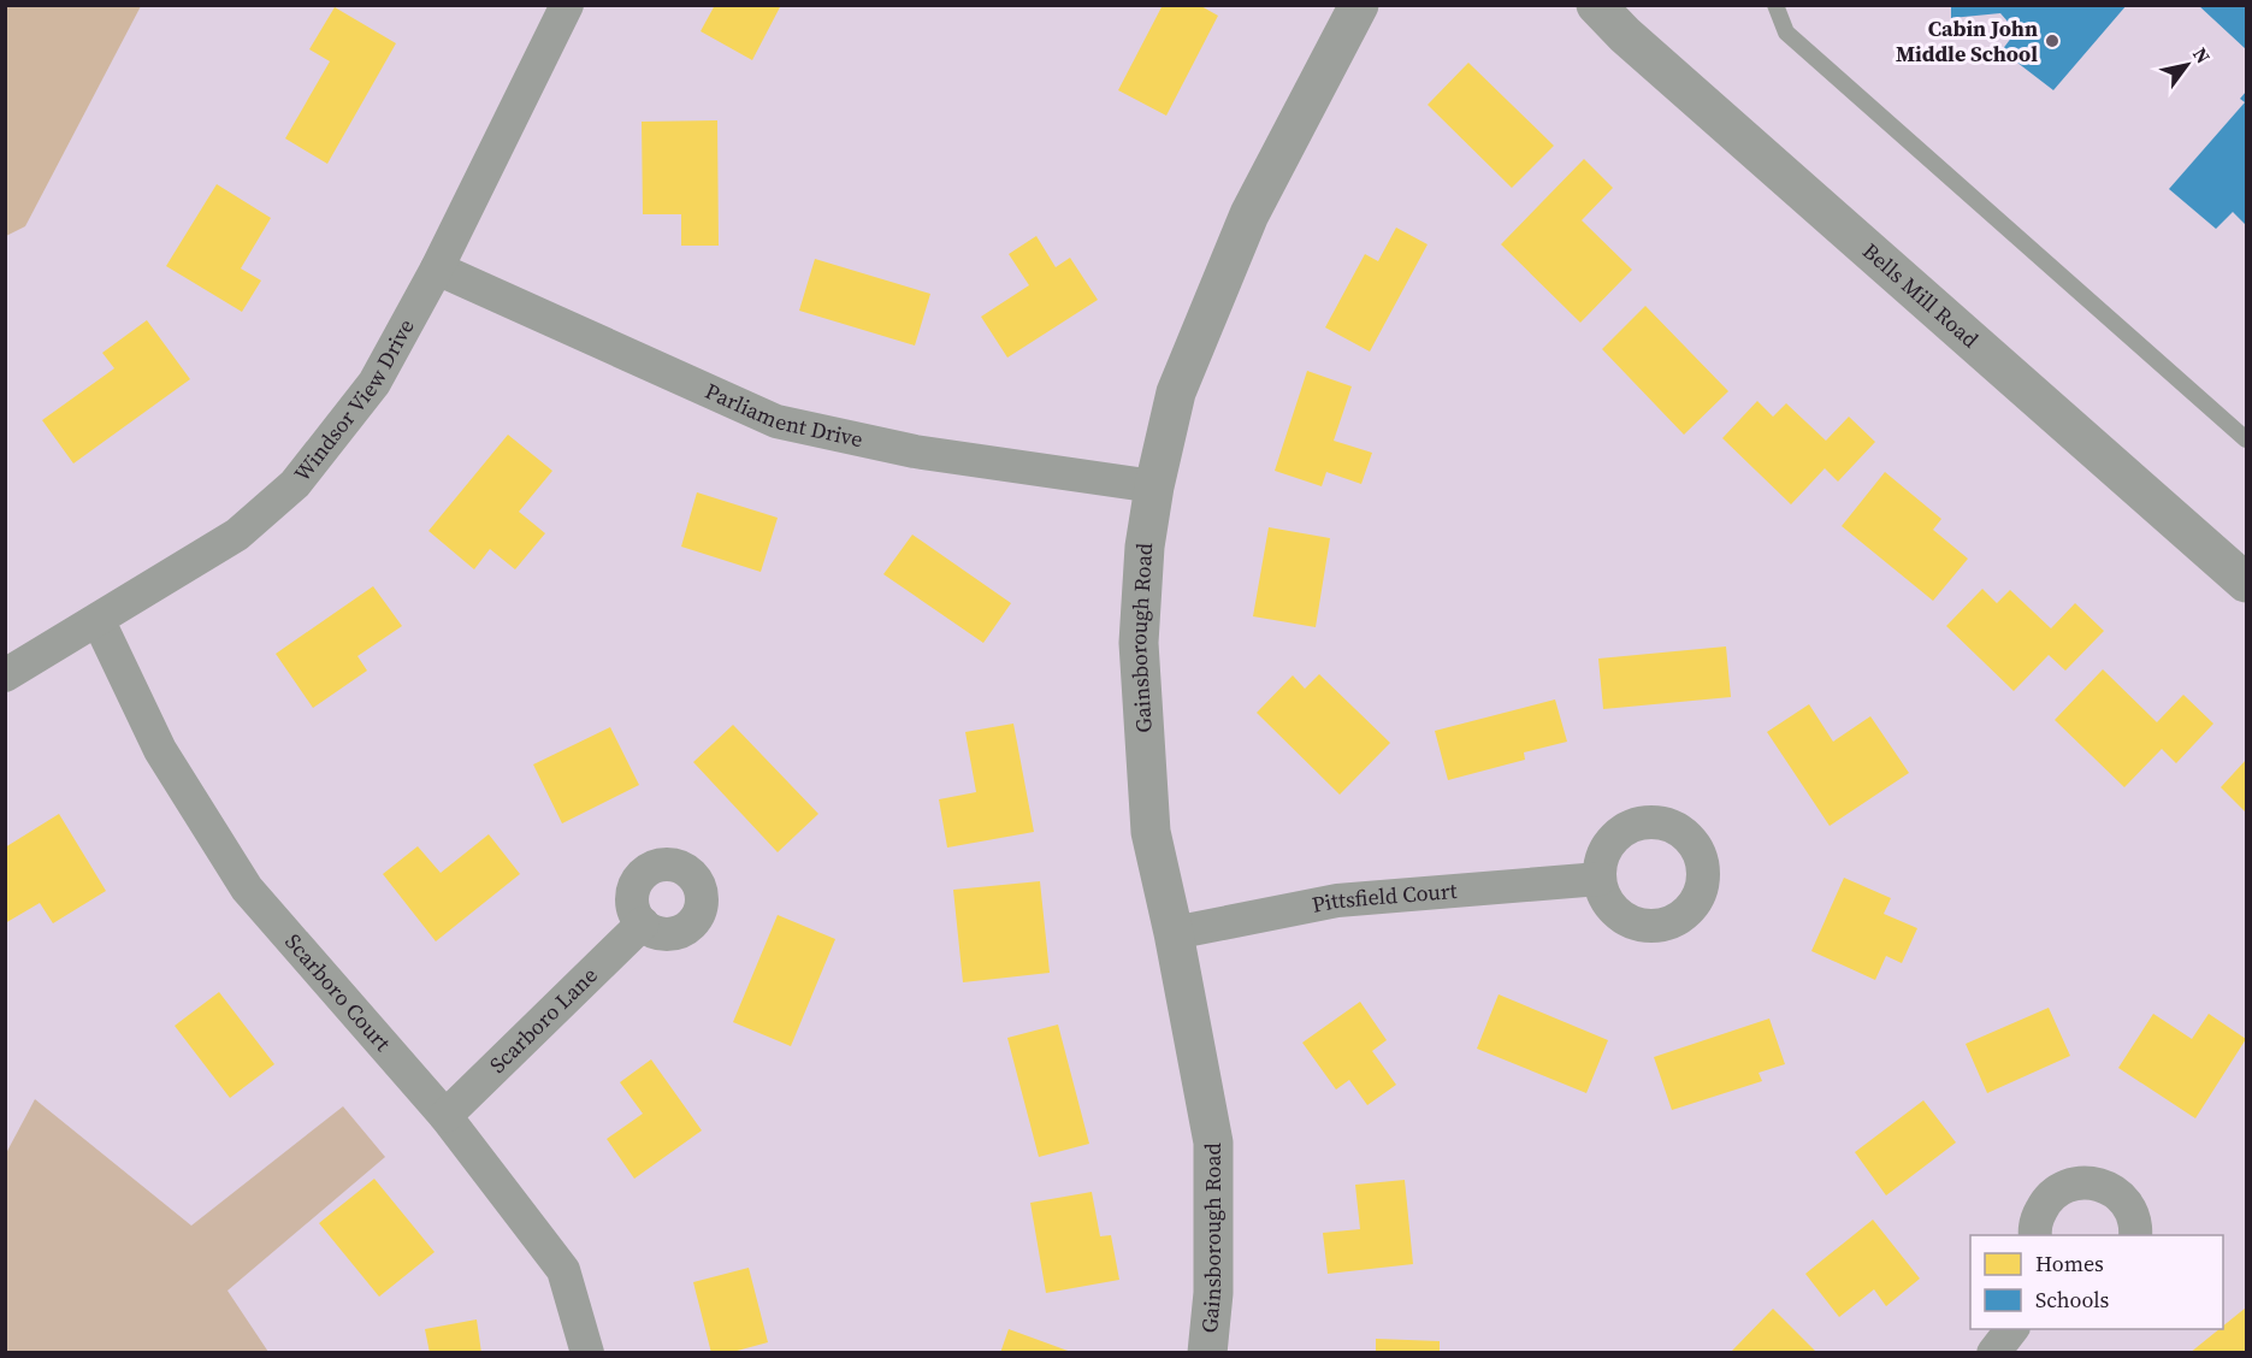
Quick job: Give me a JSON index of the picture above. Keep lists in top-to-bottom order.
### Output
{
  "streets": {
    "street": [
      "Bells Mill Road",
      "Windsor View Drive",
      "Parliament Drive",
      "Gainsborough Road",
      "Pittsfield Court",
      "Scarboro Court",
      "Scarboro Lane"
    ]
  },
  "crossings": [
    ["Windsor View Drive", "Parliament Drive"],
    ["Windsor View Drive", "Scarboro Court"],
    ["Parliament Drive", "Gainsborough Road"],
    ["Gainsborough Road", "Pittsfield Court"],
    ["Scarboro Court", "Scarboro Lane"]
  ],
  "places": ["Cabin John Middle School"],
  "legend": ["Homes", "Schools"],
  "north": "top right"
}
